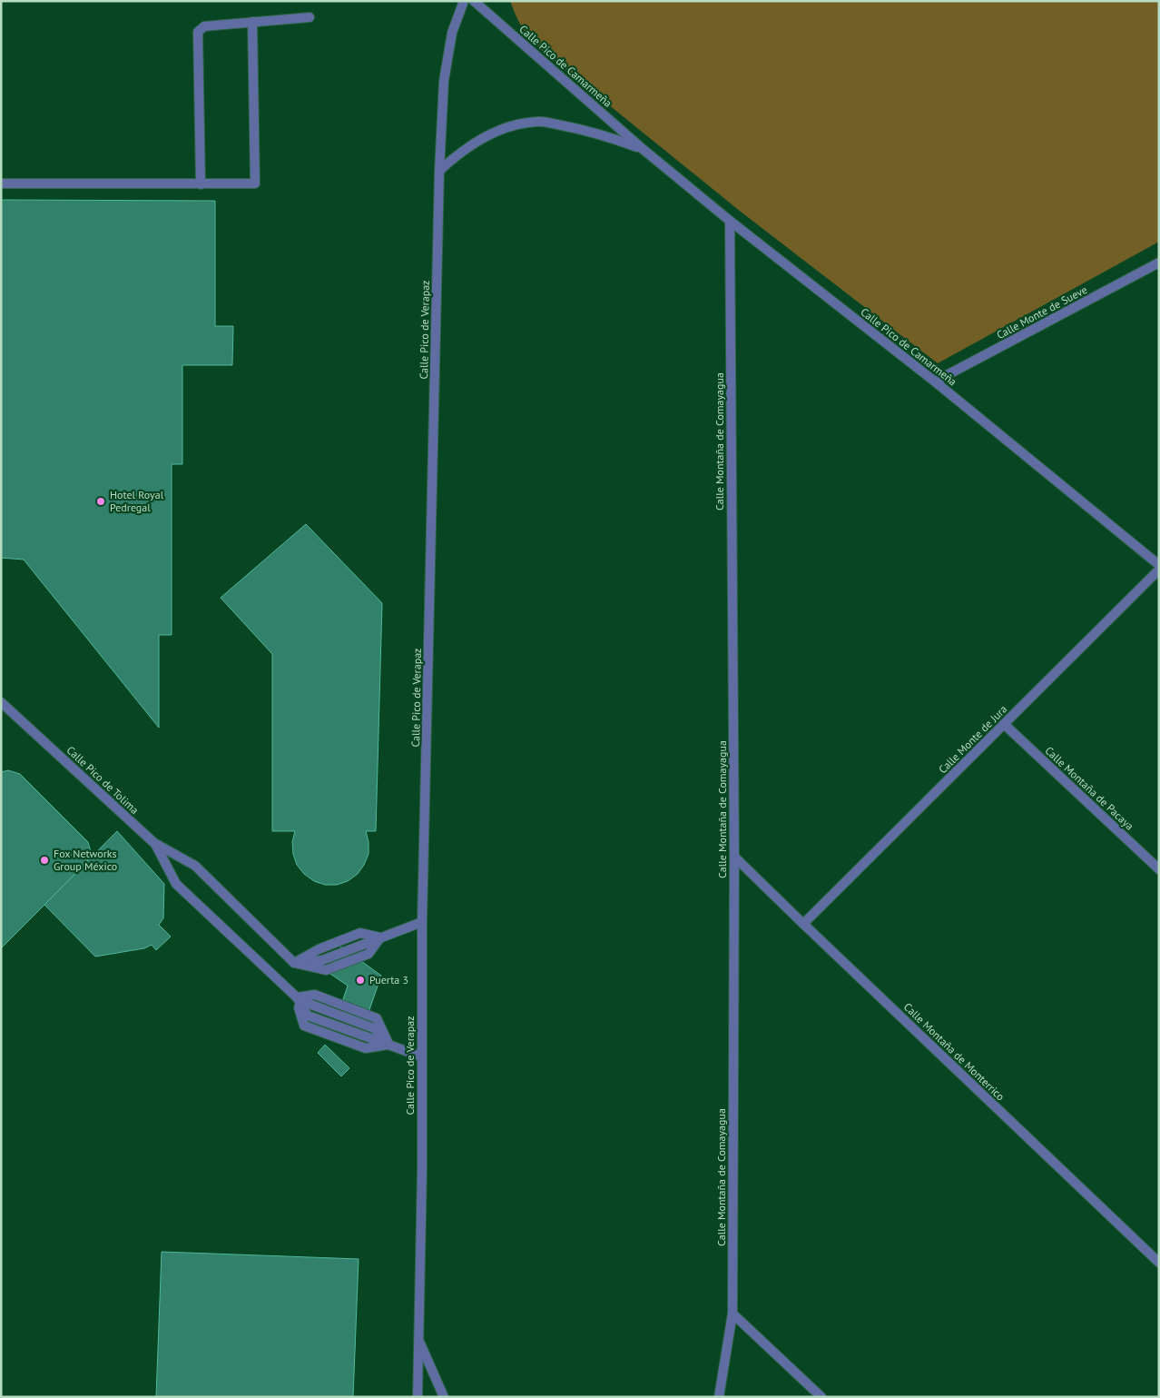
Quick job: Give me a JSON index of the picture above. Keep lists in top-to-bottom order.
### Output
{
  "streets": {
    "street": [
      "Calle Pico de Camarmeña",
      "Calle Monte de Sueve",
      "Calle Pico de Verapaz",
      "Calle Montaña de Comayagua",
      "Calle Monte de Jura",
      "Calle Pico de Tolima",
      "Calle Montaña de Pacaya",
      "Calle Montaña de Monterrico"
    ]
  },
  "crossings": [
    ["Calle Pico de Camarmeña", "Calle Monte de Sueve"],
    ["Calle Pico de Camarmeña", "Calle Pico de Verapaz"],
    ["Calle Pico de Camarmeña", "Calle Montaña de Comayagua"],
    ["Calle Montaña de Comayagua", "Calle Montaña de Monterrico"],
    ["Calle Monte de Jura", "Calle Montaña de Pacaya"],
    ["Calle Monte de Jura", "Calle Montaña de Monterrico"]
  ],
  "places": ["Hotel Royal Pedregal", "Fox Networks Group México", "Puerta 3"]
}
